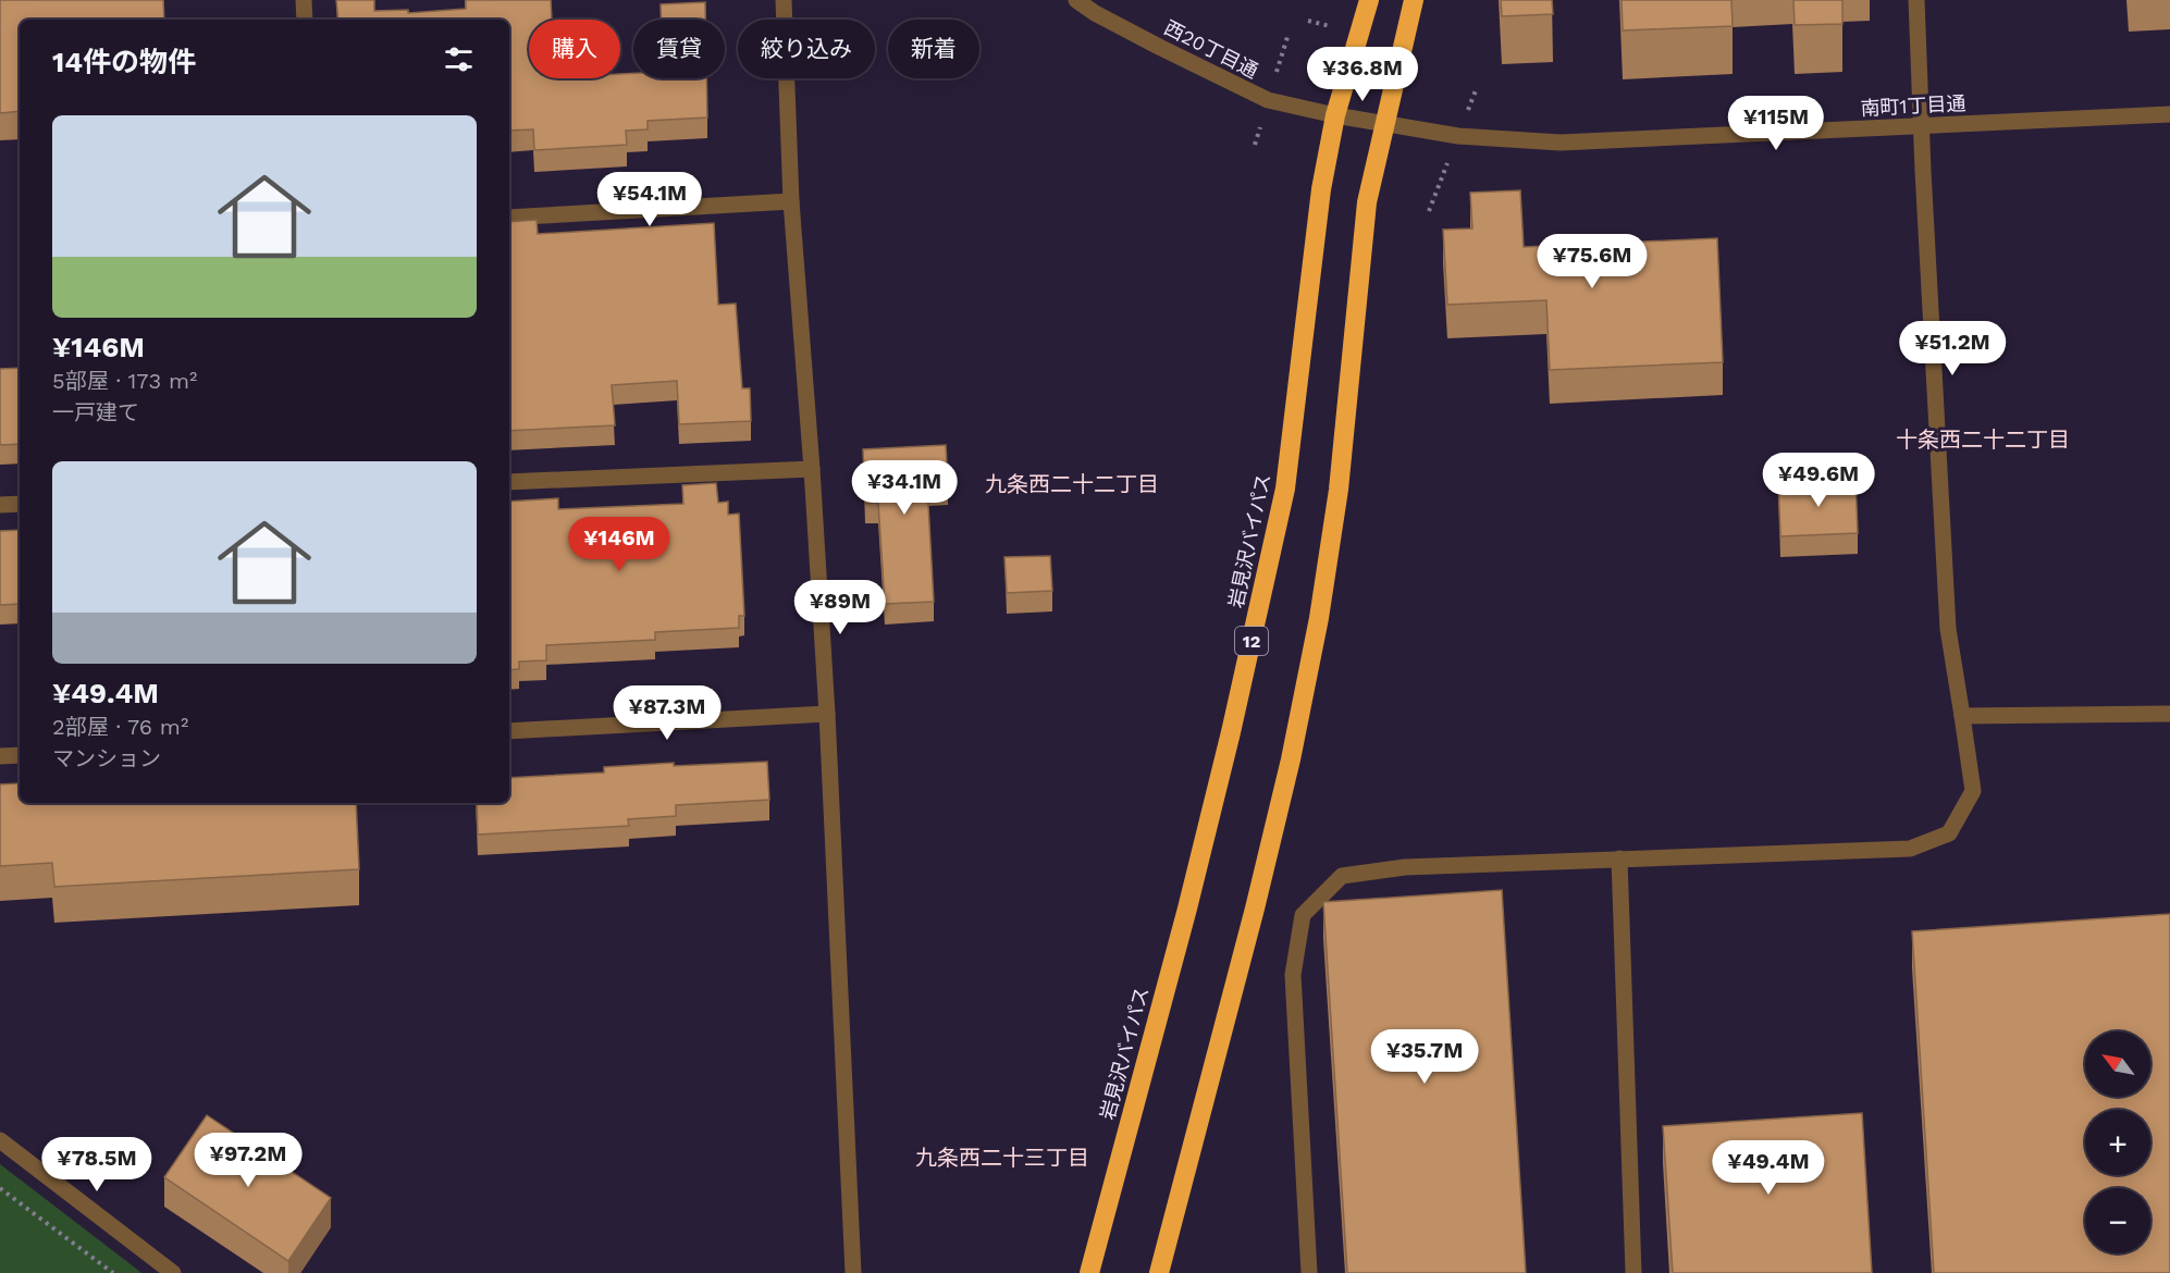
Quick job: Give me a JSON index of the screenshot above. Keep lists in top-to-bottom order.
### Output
{
  "streets": {
    "highway": ["岩見沢バイパス", "12"],
    "street": ["西20丁目通", "南町1丁目通"]
  },
  "crossings": [
    ["西20丁目通", "南町1丁目通"],
    ["西20丁目通", "岩見沢バイパス"]
  ],
  "districts": ["十条西二十二丁目", "九条西二十二丁目", "九条西二十三丁目"],
  "north": "top left",
  "page": {
    "chip": [
      "購入",
      "賃貸",
      "絞り込み",
      "新着"
    ],
    "heading": "14件の物件",
    "price": [
      "¥36.8M",
      "¥115M",
      "¥54.1M",
      "¥75.6M",
      "¥51.2M",
      "¥49.6M",
      "¥34.1M",
      "¥146M",
      "¥89M",
      "¥87.3M",
      "¥35.7M",
      "¥97.2M",
      "¥78.5M",
      "¥49.4M"
    ],
    "list": [
      {
        "name": "¥146M",
        "note": "5部屋 · 173 m² · 一戸建て"
      },
      {
        "name": "¥49.4M",
        "note": "2部屋 · 76 m² · マンション"
      }
    ],
    "map_buttons": ["+", "−"]
  }
}
